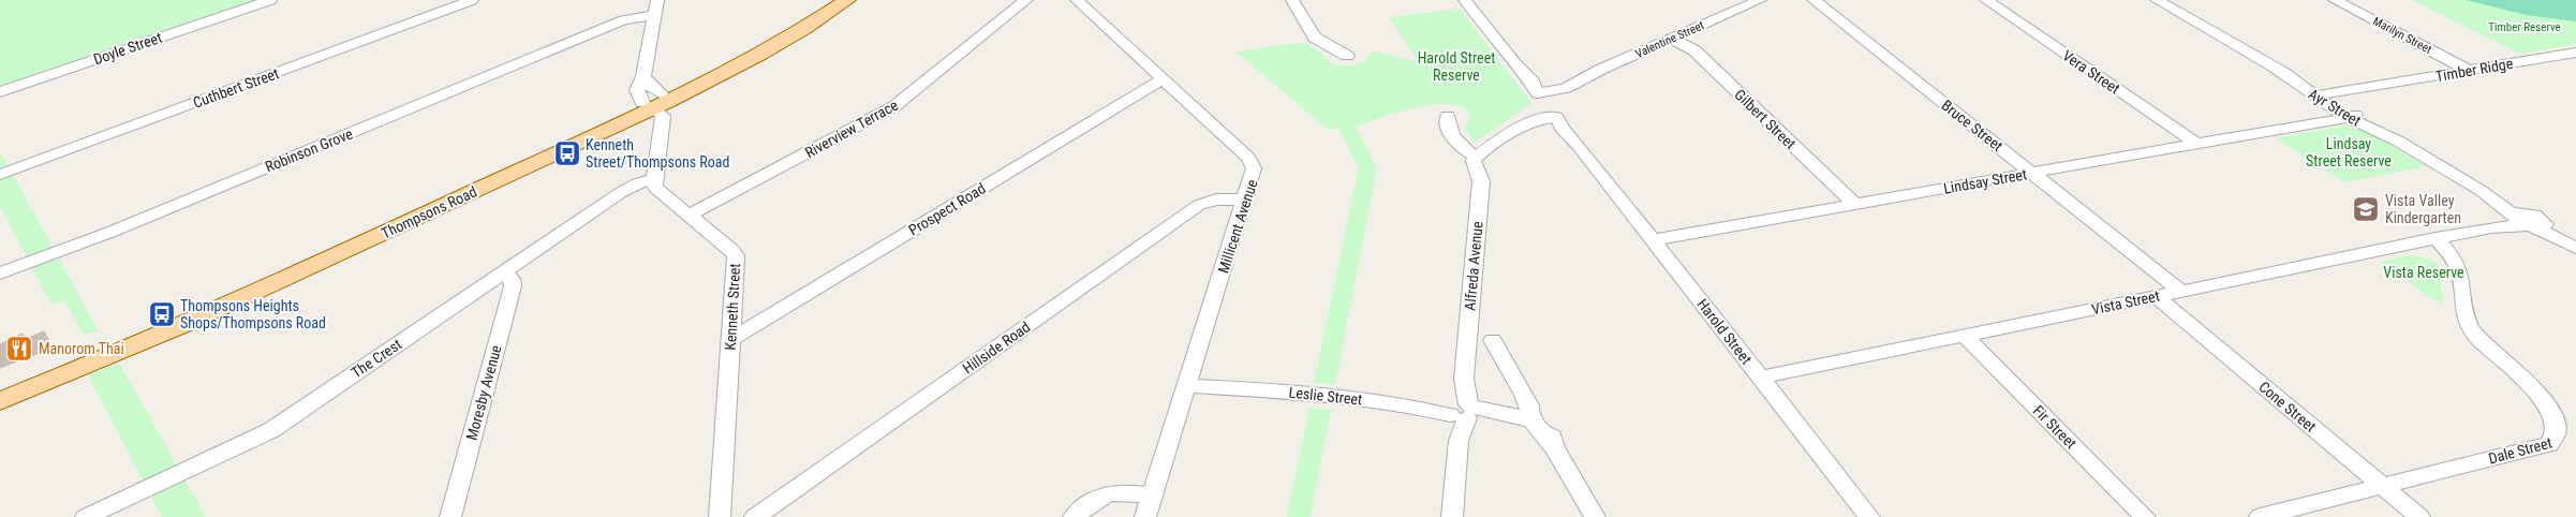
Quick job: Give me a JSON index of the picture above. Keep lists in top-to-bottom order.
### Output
{
  "streets": {
    "main road": ["Thompsons Road"],
    "street": [
      "Marilyn Street",
      "Valentine Street",
      "Doyle Street",
      "Timber Ridge",
      "Vera Street",
      "Cuthbert Street",
      "Ayr Street",
      "Gilbert Street",
      "Bruce Street",
      "Riverview Terrace",
      "Robinson Grove",
      "Lindsay Street",
      "Prospect Road",
      "Millicent Avenue",
      "Alfreda Avenue",
      "Vista Street",
      "Kenneth Street",
      "Harold Street",
      "Hillside Road",
      "The Crest",
      "Moresby Avenue",
      "Leslie Street",
      "Cone Street",
      "Fir Street",
      "Dale Street"
    ]
  },
  "crossings": [
    ["Marilyn Street", "Timber Ridge"],
    ["Valentine Street", "Gilbert Street"],
    ["Valentine Street", "Harold Street"],
    ["Timber Ridge", "Ayr Street"],
    ["Vera Street", "Lindsay Street"],
    ["Ayr Street", "Lindsay Street"],
    ["Ayr Street", "Vista Street"],
    ["Gilbert Street", "Lindsay Street"],
    ["Bruce Street", "Lindsay Street"],
    ["Bruce Street", "Vista Street"],
    ["Riverview Terrace", "Kenneth Street"],
    ["Lindsay Street", "Harold Street"],
    ["Prospect Road", "Millicent Avenue"],
    ["Prospect Road", "Kenneth Street"],
    ["Millicent Avenue", "Hillside Road"],
    ["Millicent Avenue", "Leslie Street"],
    ["Alfreda Avenue", "Leslie Street"],
    ["Vista Street", "Harold Street"],
    ["Vista Street", "Cone Street"],
    ["Vista Street", "Fir Street"],
    ["Vista Street", "Dale Street"],
    ["Kenneth Street", "The Crest"],
    ["The Crest", "Moresby Avenue"],
    ["Cone Street", "Dale Street"]
  ],
  "parks": [
    "Timber Reserve",
    "Harold Street Reserve",
    "Lindsay Street Reserve",
    "Vista Reserve"
  ],
  "places": {
    "bus stop": ["Kenneth Street/Thompsons Road", "Thompsons Heights Shops/Thompsons Road"],
    "school or university": ["Vista Valley Kindergarten"],
    "restaurant": ["Manorom Thai"]
  }
}
